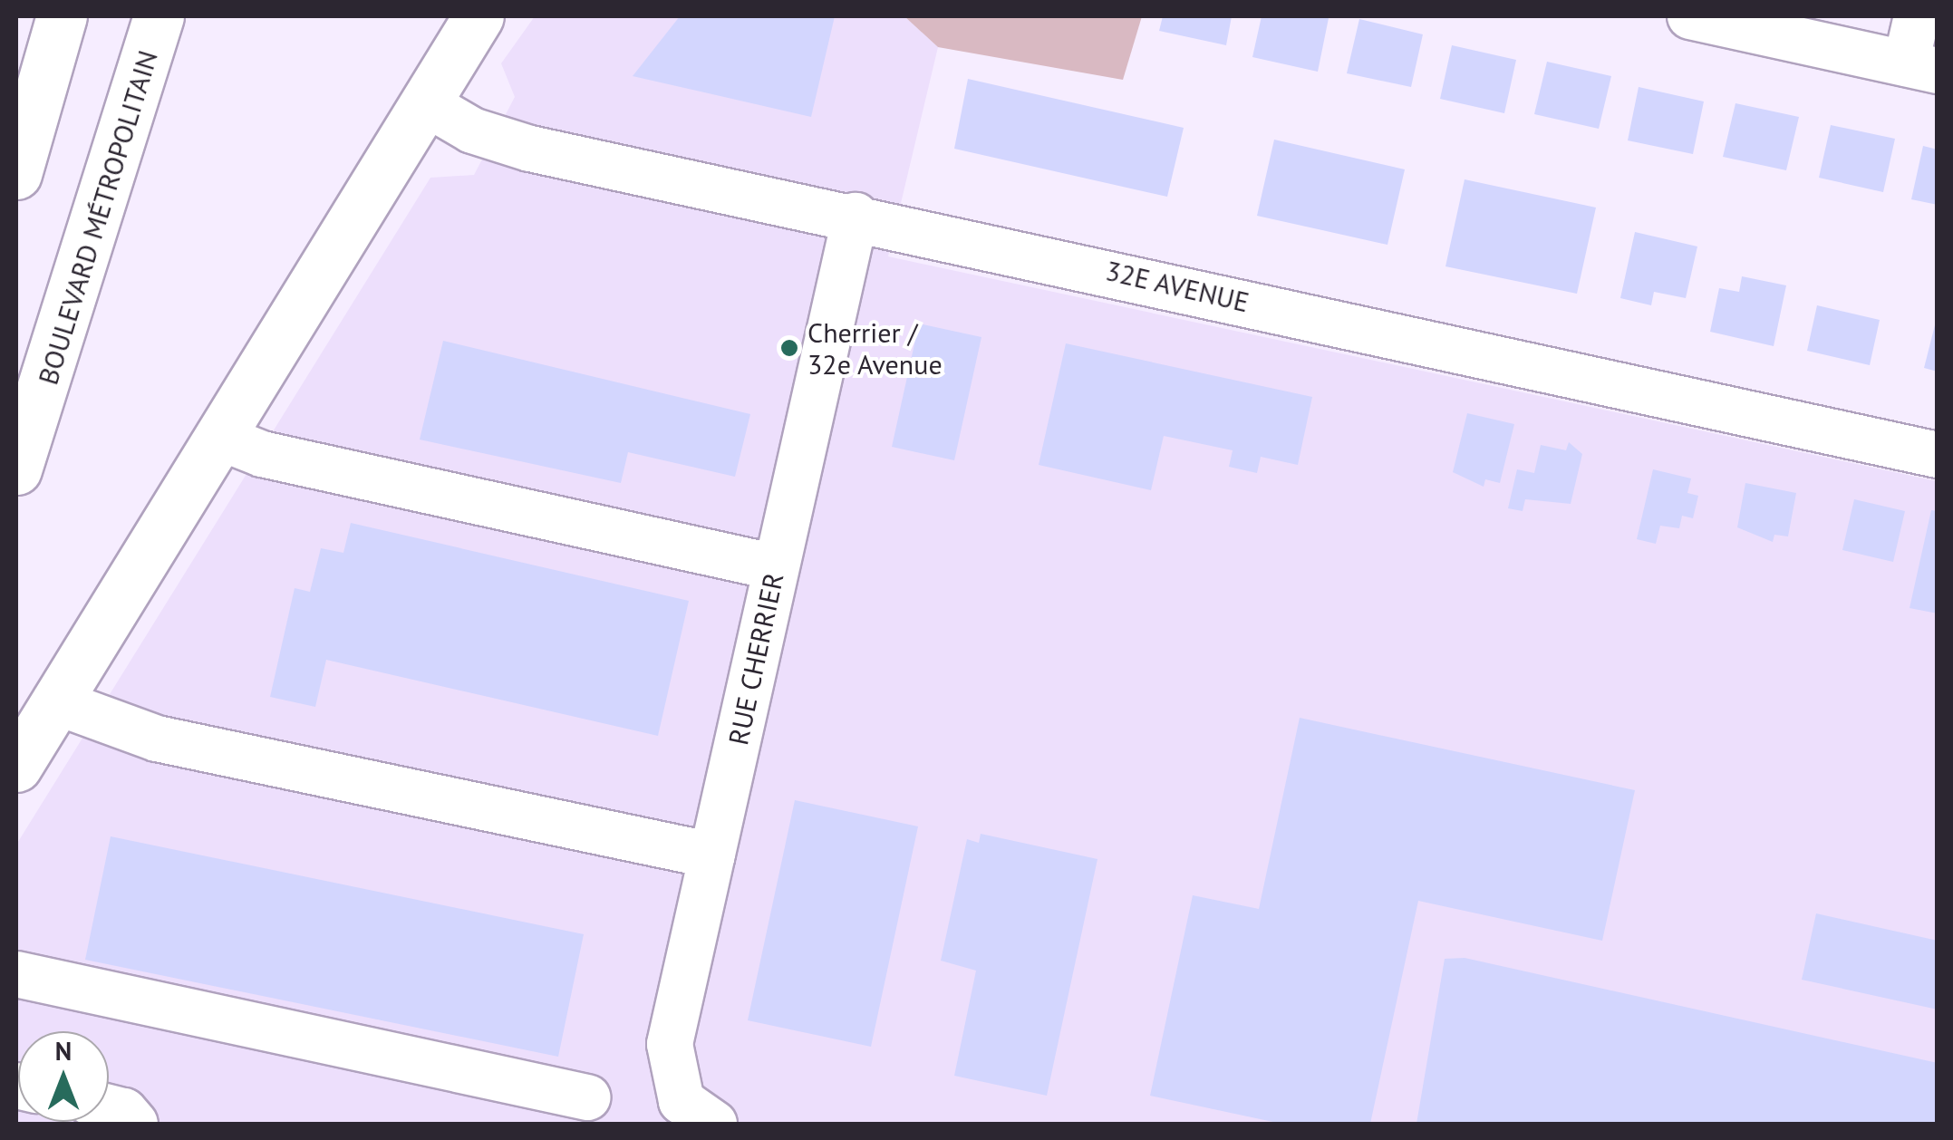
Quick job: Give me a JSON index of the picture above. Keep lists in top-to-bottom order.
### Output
{
  "streets": {
    "main road": ["BOULEVARD MÉTROPOLITAIN"],
    "street": ["32E AVENUE", "RUE CHERRIER"]
  },
  "crossings": [
    ["32E AVENUE", "RUE CHERRIER"]
  ],
  "places": ["Cherrier / 32e Avenue"],
  "north": "top"
}
